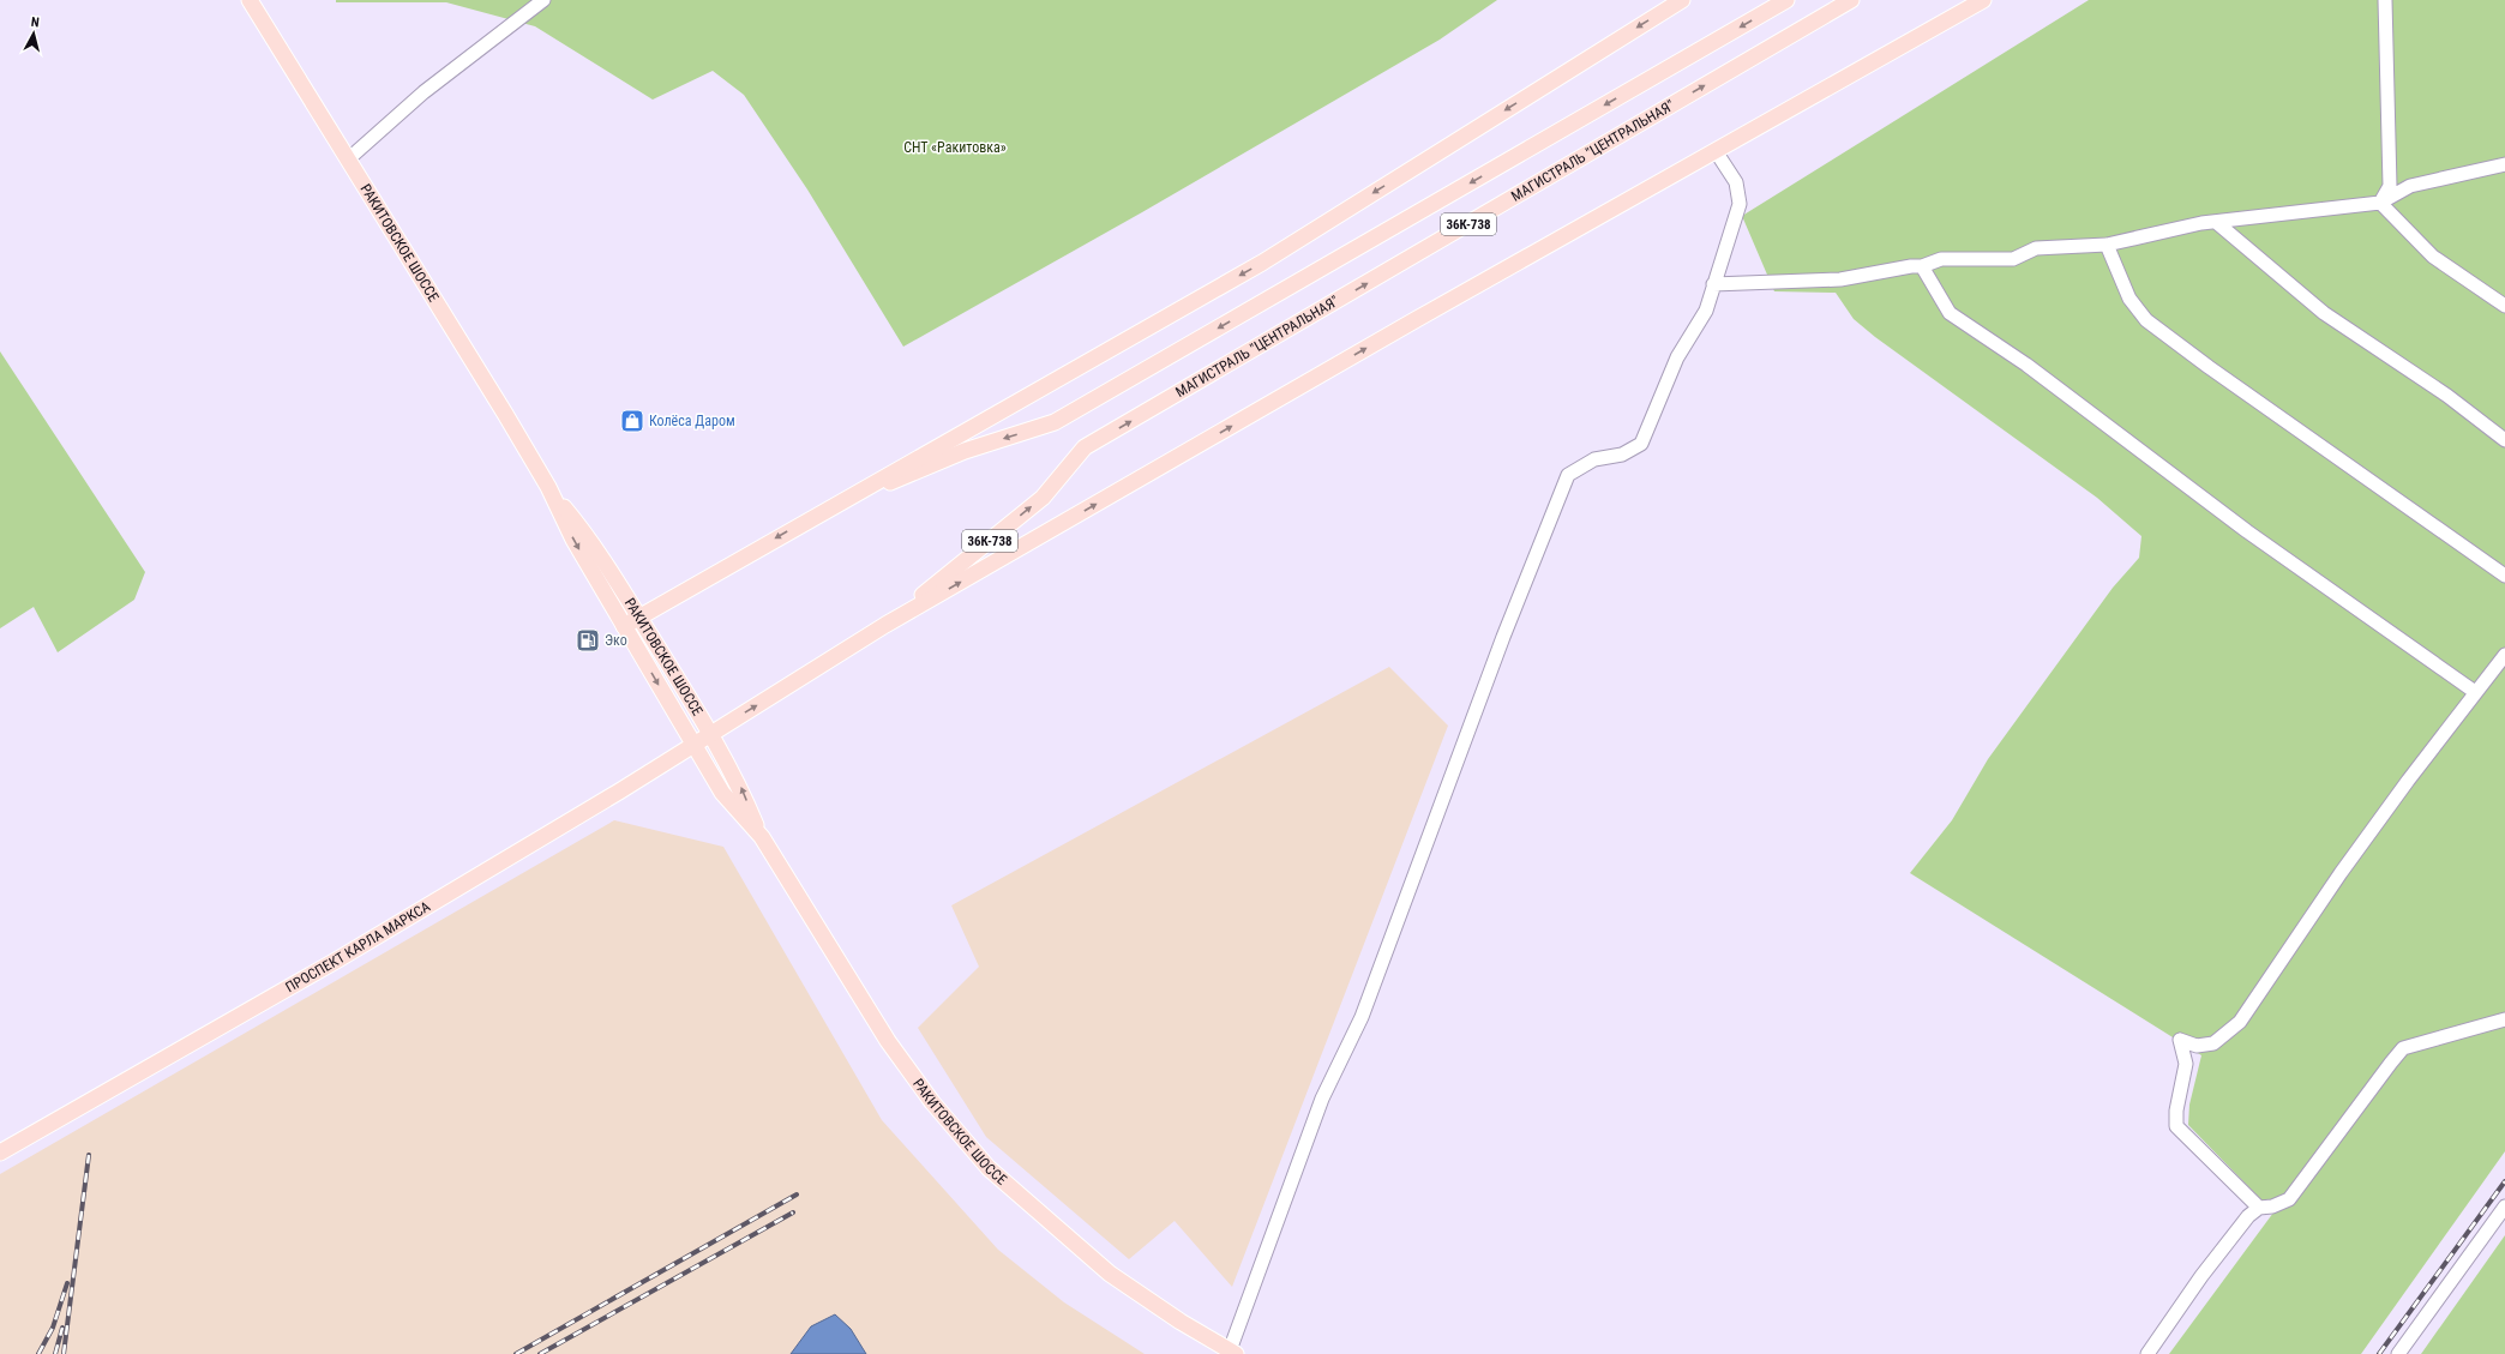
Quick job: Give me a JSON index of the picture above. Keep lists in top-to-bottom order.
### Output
{
  "streets": {
    "main road": [
      "МАГИСТРАЛЬ \"ЦЕНТРАЛЬНАЯ\"",
      "36К-738",
      "РАКИТОВСКОЕ ШОССЕ",
      "ПРОСПЕКТ КАРЛА МАРКСА"
    ]
  },
  "crossings": [
    ["МАГИСТРАЛЬ \"ЦЕНТРАЛЬНАЯ\"", "36К-738"],
    ["36К-738", "РАКИТОВСКОЕ ШОССЕ"],
    ["36К-738", "ПРОСПЕКТ КАРЛА МАРКСА"],
    ["РАКИТОВСКОЕ ШОССЕ", "ПРОСПЕКТ КАРЛА МАРКСА"]
  ],
  "parks": ["СНТ «Ракитовка»"],
  "places": {
    "shop": ["Колёса Даром"],
    "fuel station": ["Эко"]
  },
  "north": "top"
}
